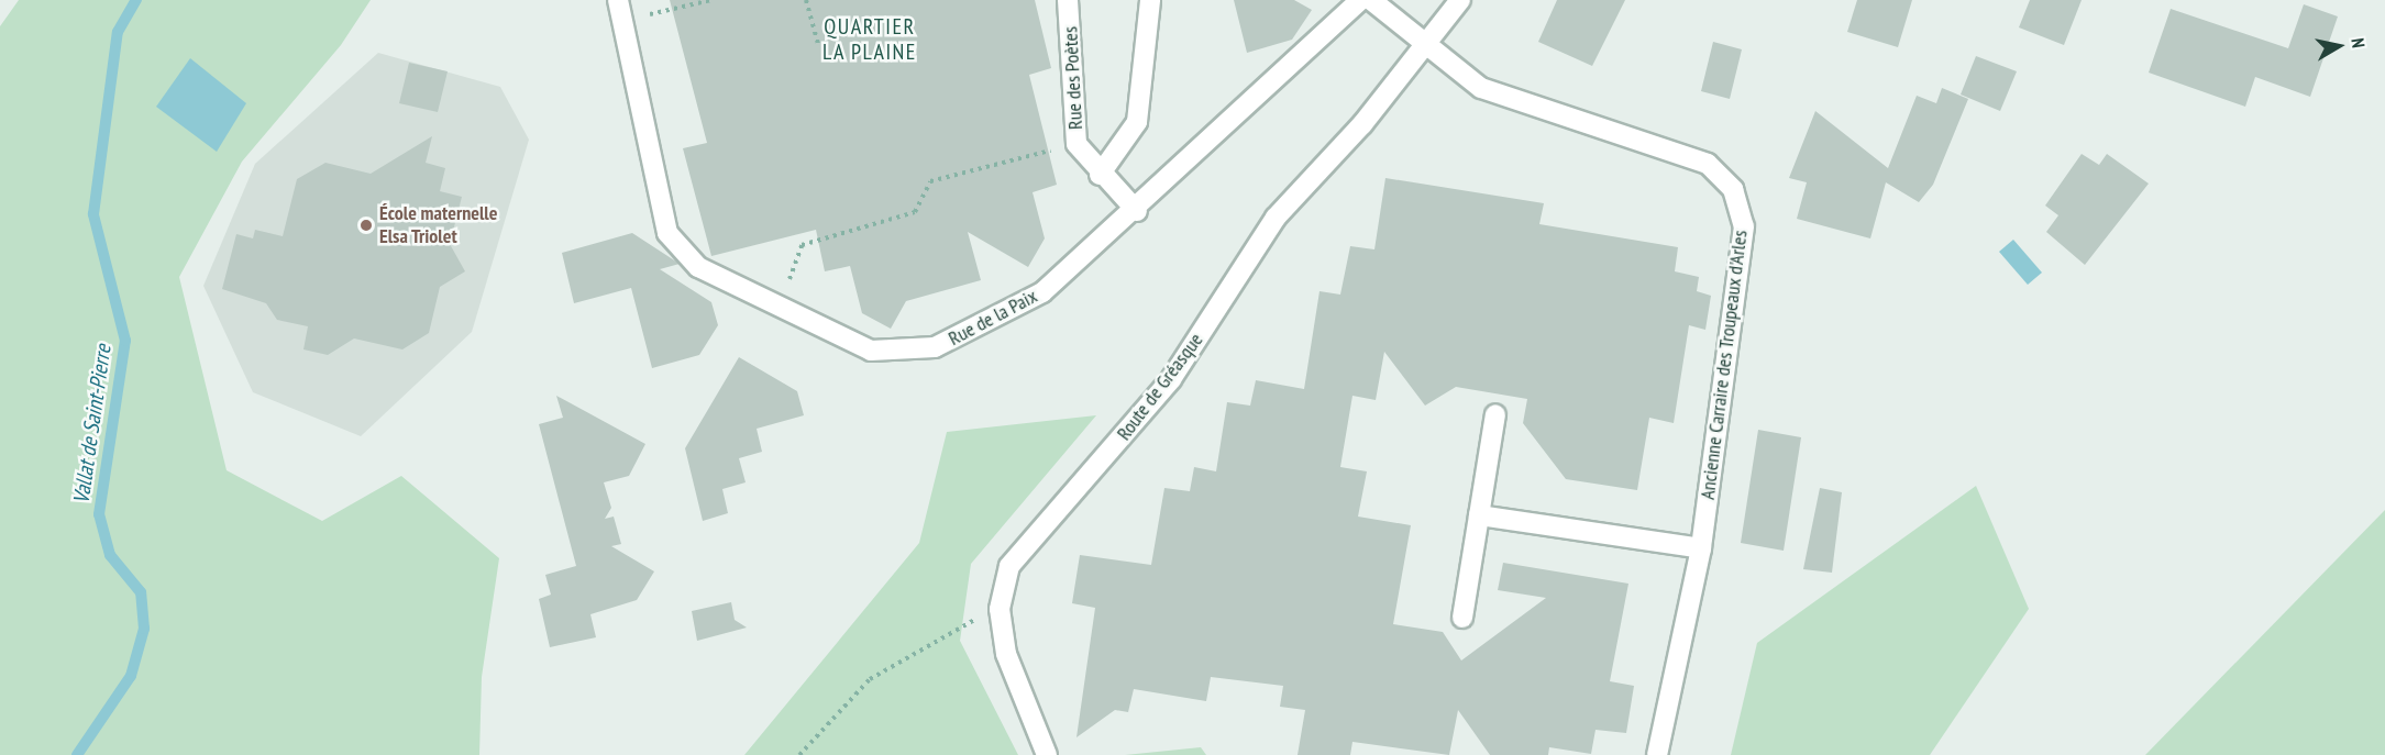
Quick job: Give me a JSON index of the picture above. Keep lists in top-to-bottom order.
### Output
{
  "streets": {
    "street": [
      "Rue des Poètes",
      "Rue de la Paix",
      "Ancienne Carraire des Troupeaux d'Arles",
      "Route de Gréasque"
    ]
  },
  "crossings": [
    ["Rue des Poètes", "Rue de la Paix"],
    ["Ancienne Carraire des Troupeaux d'Arles", "Route de Gréasque"]
  ],
  "districts": ["QUARTIER LA PLAINE"],
  "water": ["Vallat de Saint-Pierre"],
  "places": ["École maternelle Elsa Triolet"],
  "north": "right"
}
